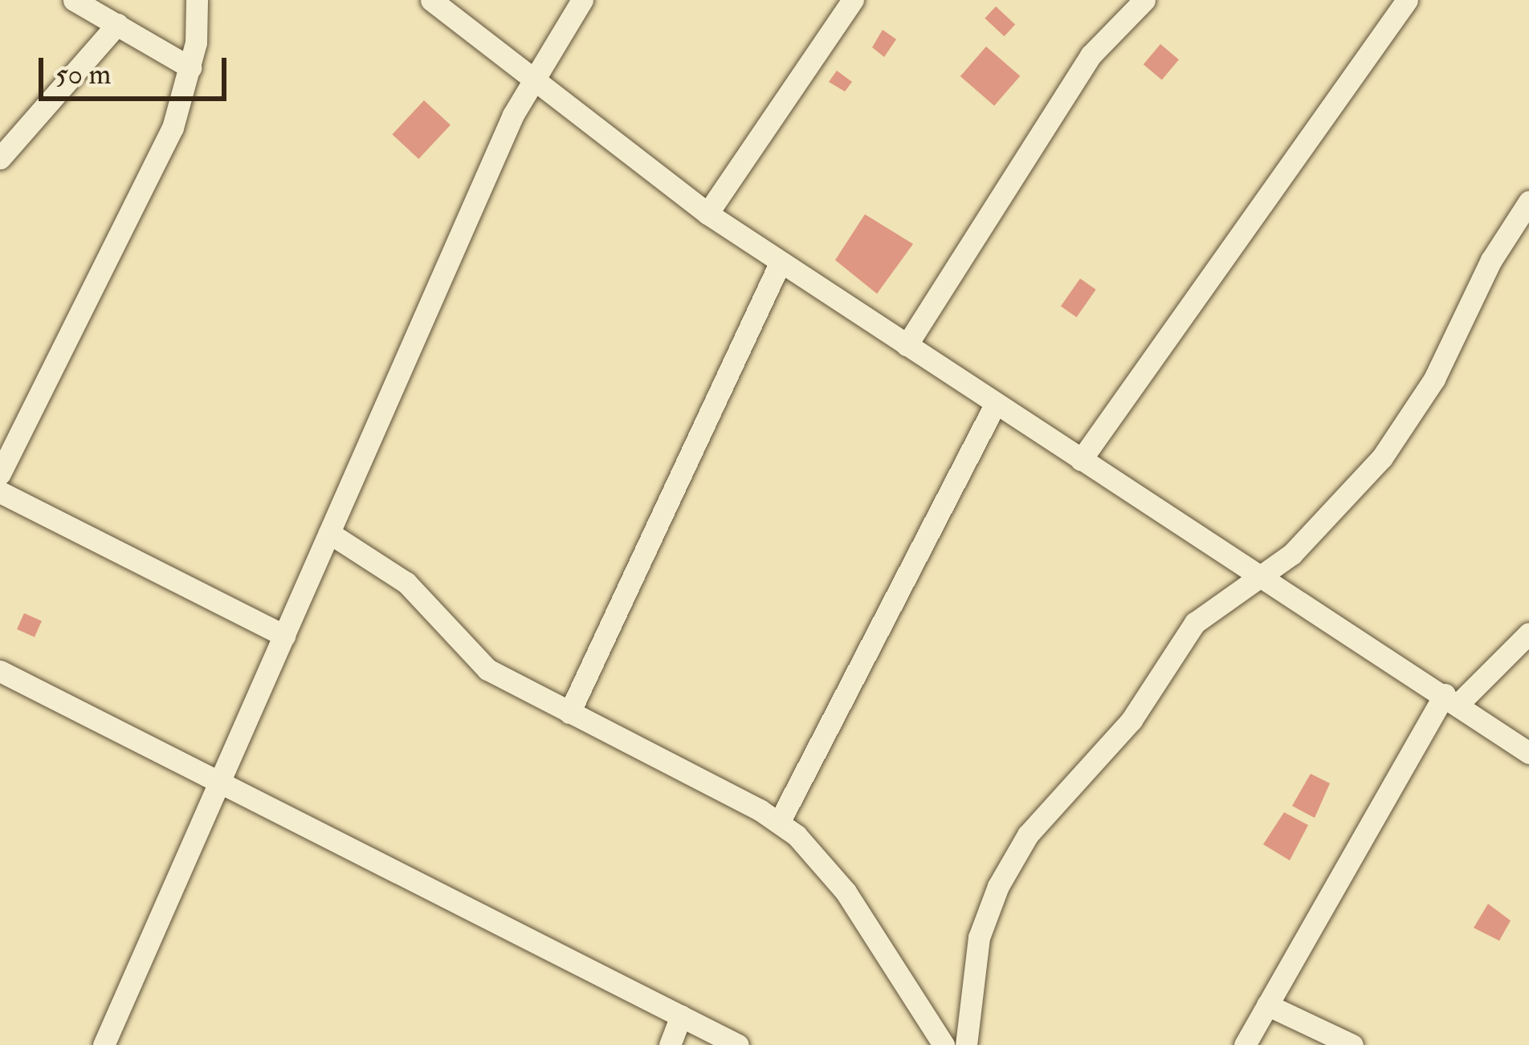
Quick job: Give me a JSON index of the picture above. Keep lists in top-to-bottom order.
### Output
{
  "scale_bar": "50 m"
}
